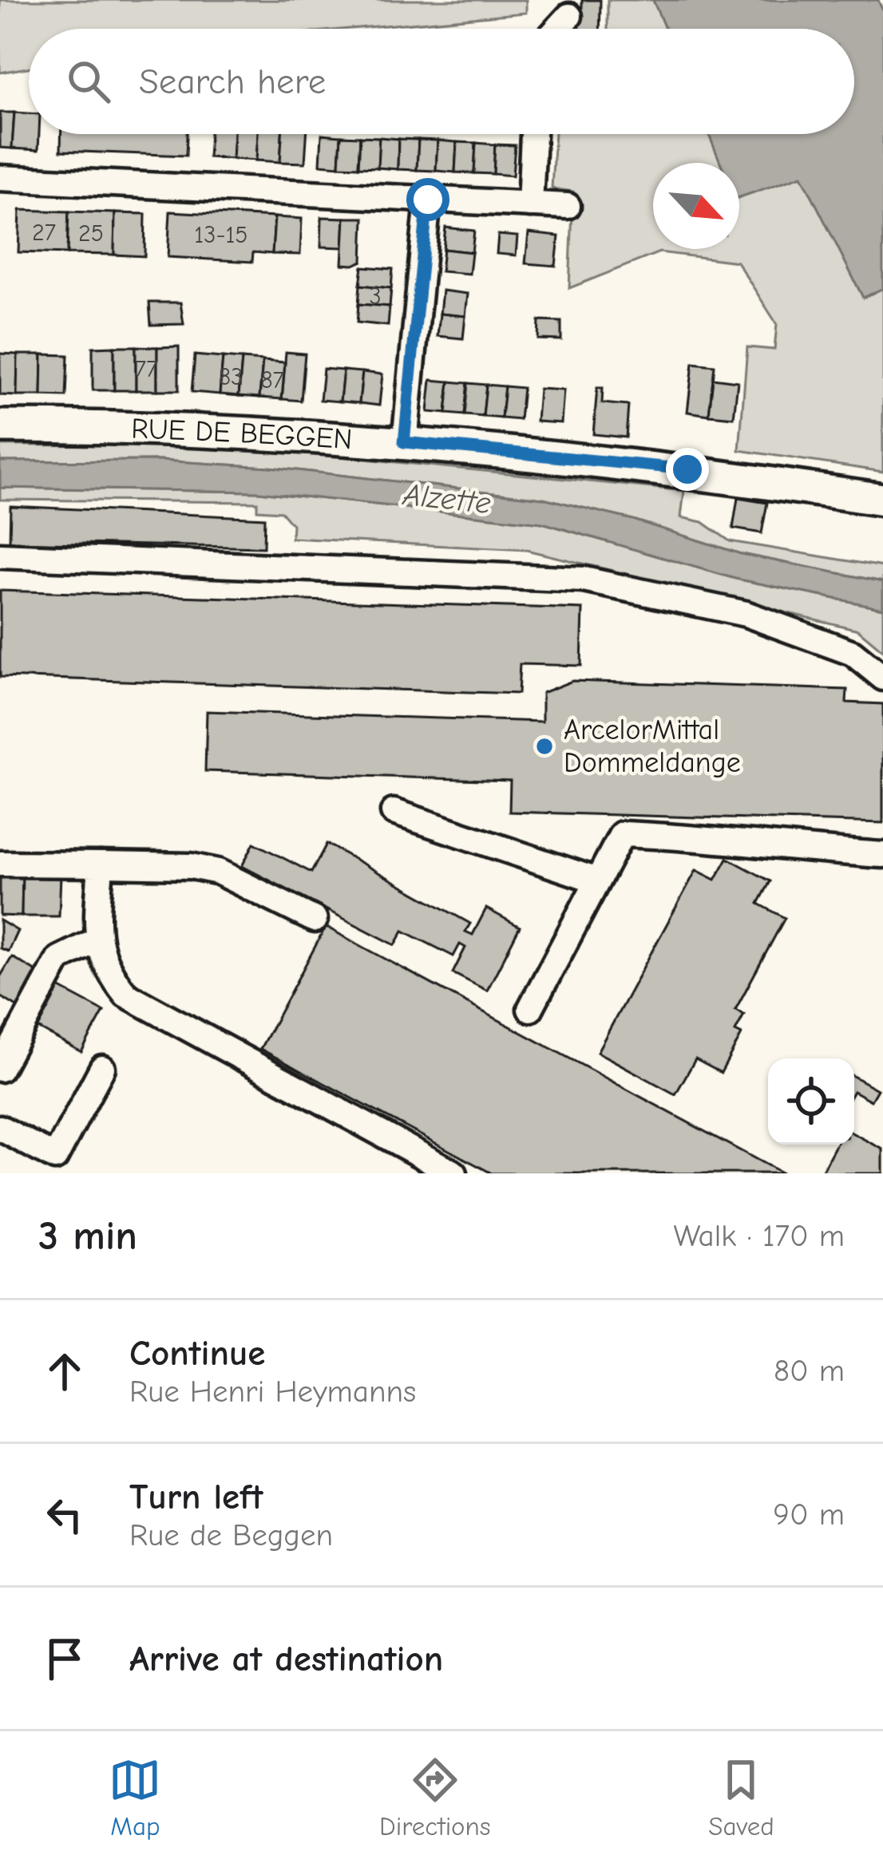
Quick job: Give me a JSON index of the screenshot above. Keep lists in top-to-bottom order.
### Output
{
  "streets": {
    "main road": ["RUE DE BEGGEN"]
  },
  "water": ["Alzette"],
  "places": ["ArcelorMittal Dommeldange"],
  "house_numbers": [
    "27",
    "25",
    "13-15",
    "3",
    "77",
    "83",
    "87"
  ],
  "north": "bottom right",
  "page": {
    "search": "Search here",
    "heading": ["3 min", "Walk · 170 m"],
    "list": [
      ["Continue", "Rue Henri Heymanns", "80 m"],
      ["Turn left", "Rue de Beggen", "90 m"],
      "Arrive at destination"
    ],
    "nav": ["Map", "Directions", "Saved"]
  }
}
